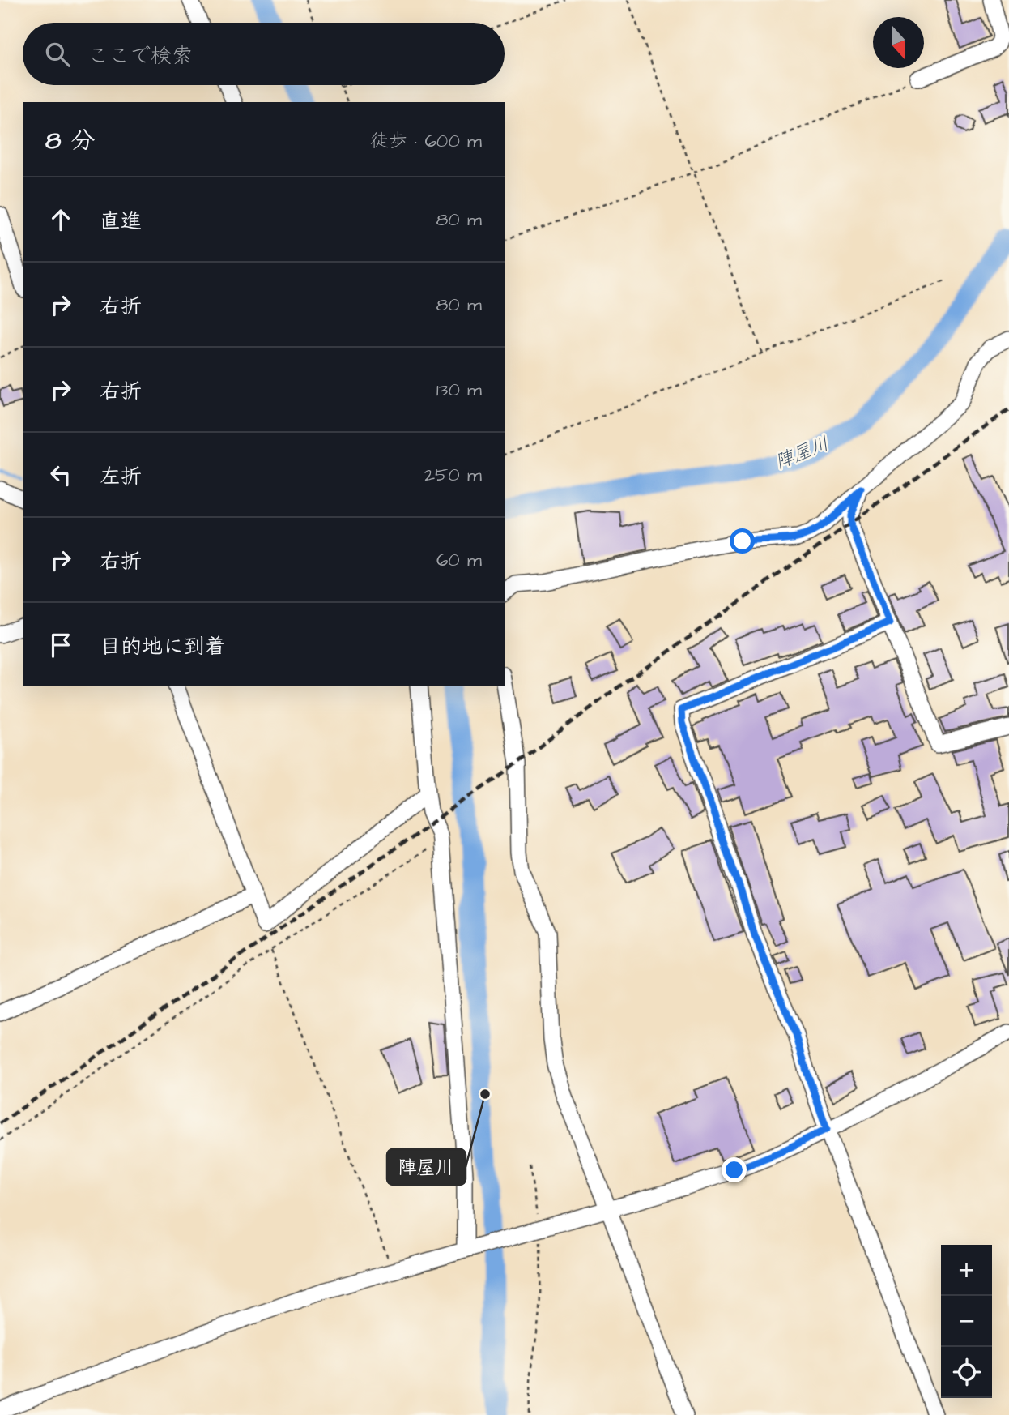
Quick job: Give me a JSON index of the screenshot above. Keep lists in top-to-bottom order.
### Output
{
  "water": ["陣屋川"],
  "places": ["陣屋川"],
  "north": "bottom",
  "page": {
    "search": "ここで検索",
    "heading": ["8 分", "徒歩 · 600 m"],
    "list": [
      ["直進", "80 m"],
      ["右折", "80 m"],
      ["右折", "130 m"],
      ["左折", "250 m"],
      ["右折", "60 m"],
      "目的地に到着"
    ],
    "map_buttons": ["+", "−"]
  }
}
